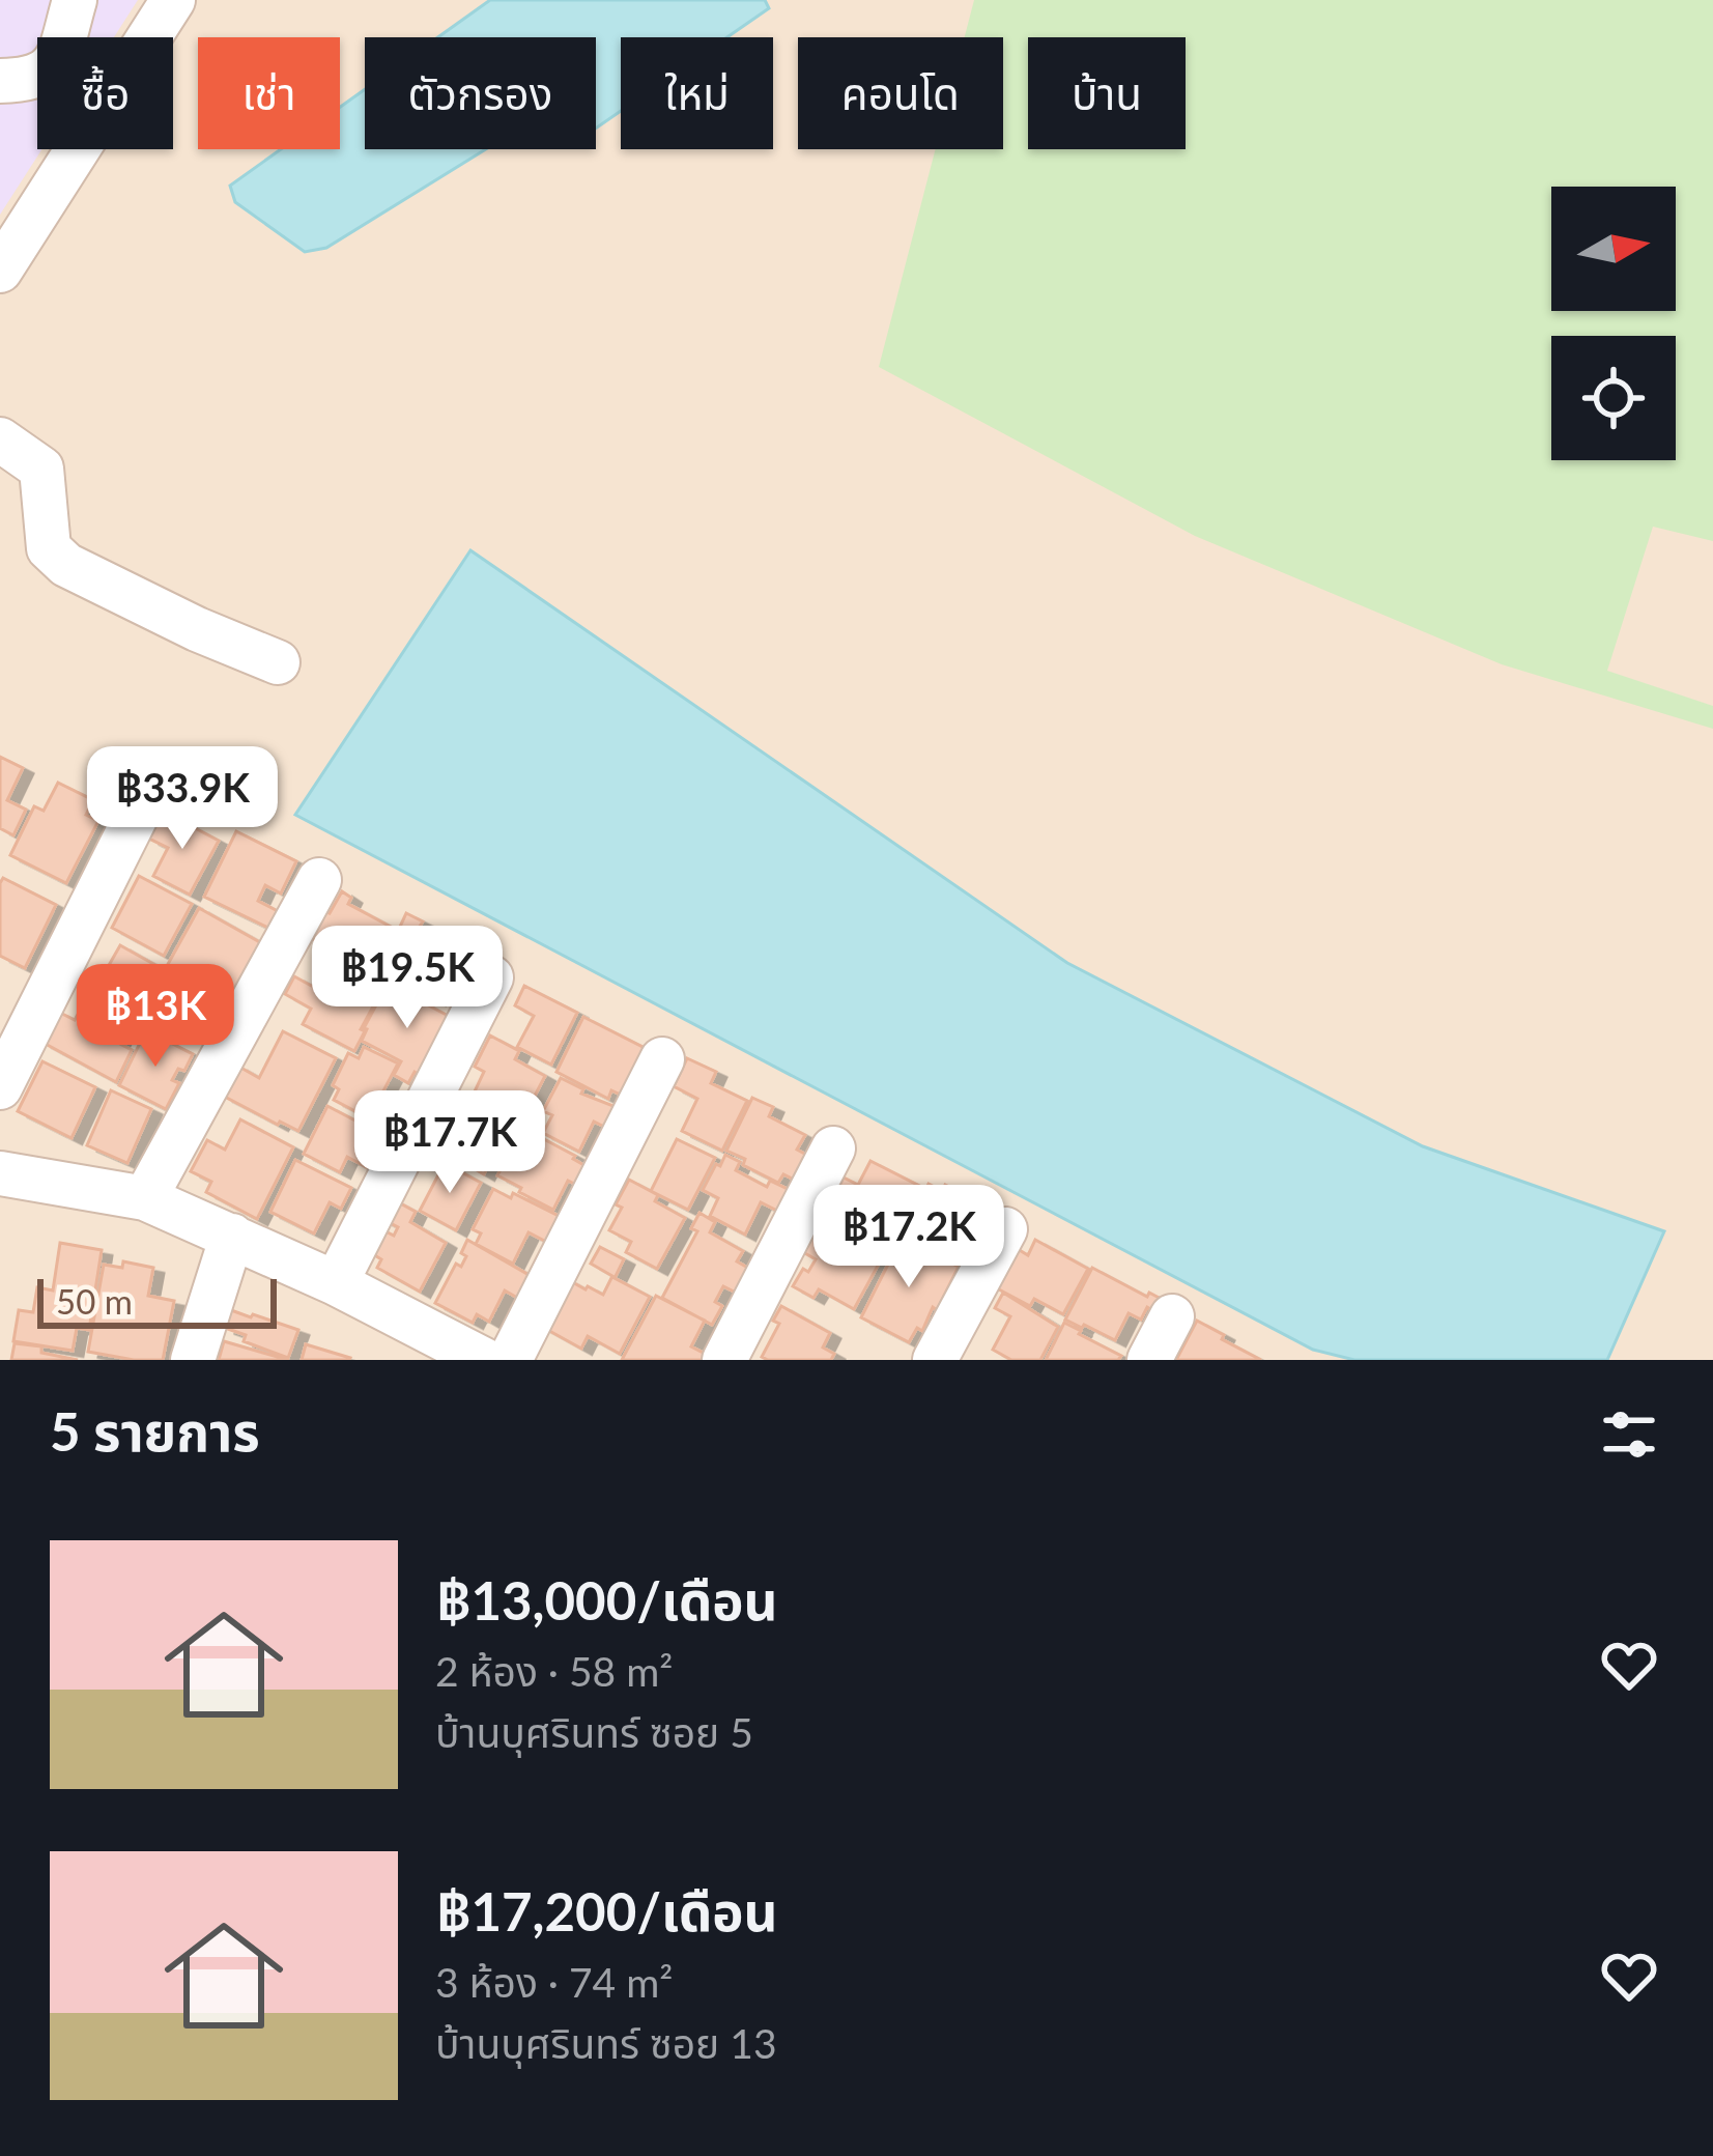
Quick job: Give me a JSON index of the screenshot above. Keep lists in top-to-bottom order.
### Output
{
  "scale_bar": "50 m",
  "north": "right",
  "page": {
    "chip": [
      "ซื้อ",
      "เช่า",
      "ตัวกรอง",
      "ใหม่",
      "คอนโด",
      "บ้าน"
    ],
    "price": [
      "฿33.9K",
      "฿19.5K",
      "฿13K",
      "฿17.7K",
      "฿17.2K"
    ],
    "scale": "50 m",
    "heading": "5 รายการ",
    "list": [
      {
        "name": "฿13,000/เดือน",
        "note": "2 ห้อง · 58 m² · บ้านบุศรินทร์ ซอย 5"
      },
      {
        "name": "฿17,200/เดือน",
        "note": "3 ห้อง · 74 m² · บ้านบุศรินทร์ ซอย 13"
      }
    ]
  }
}
